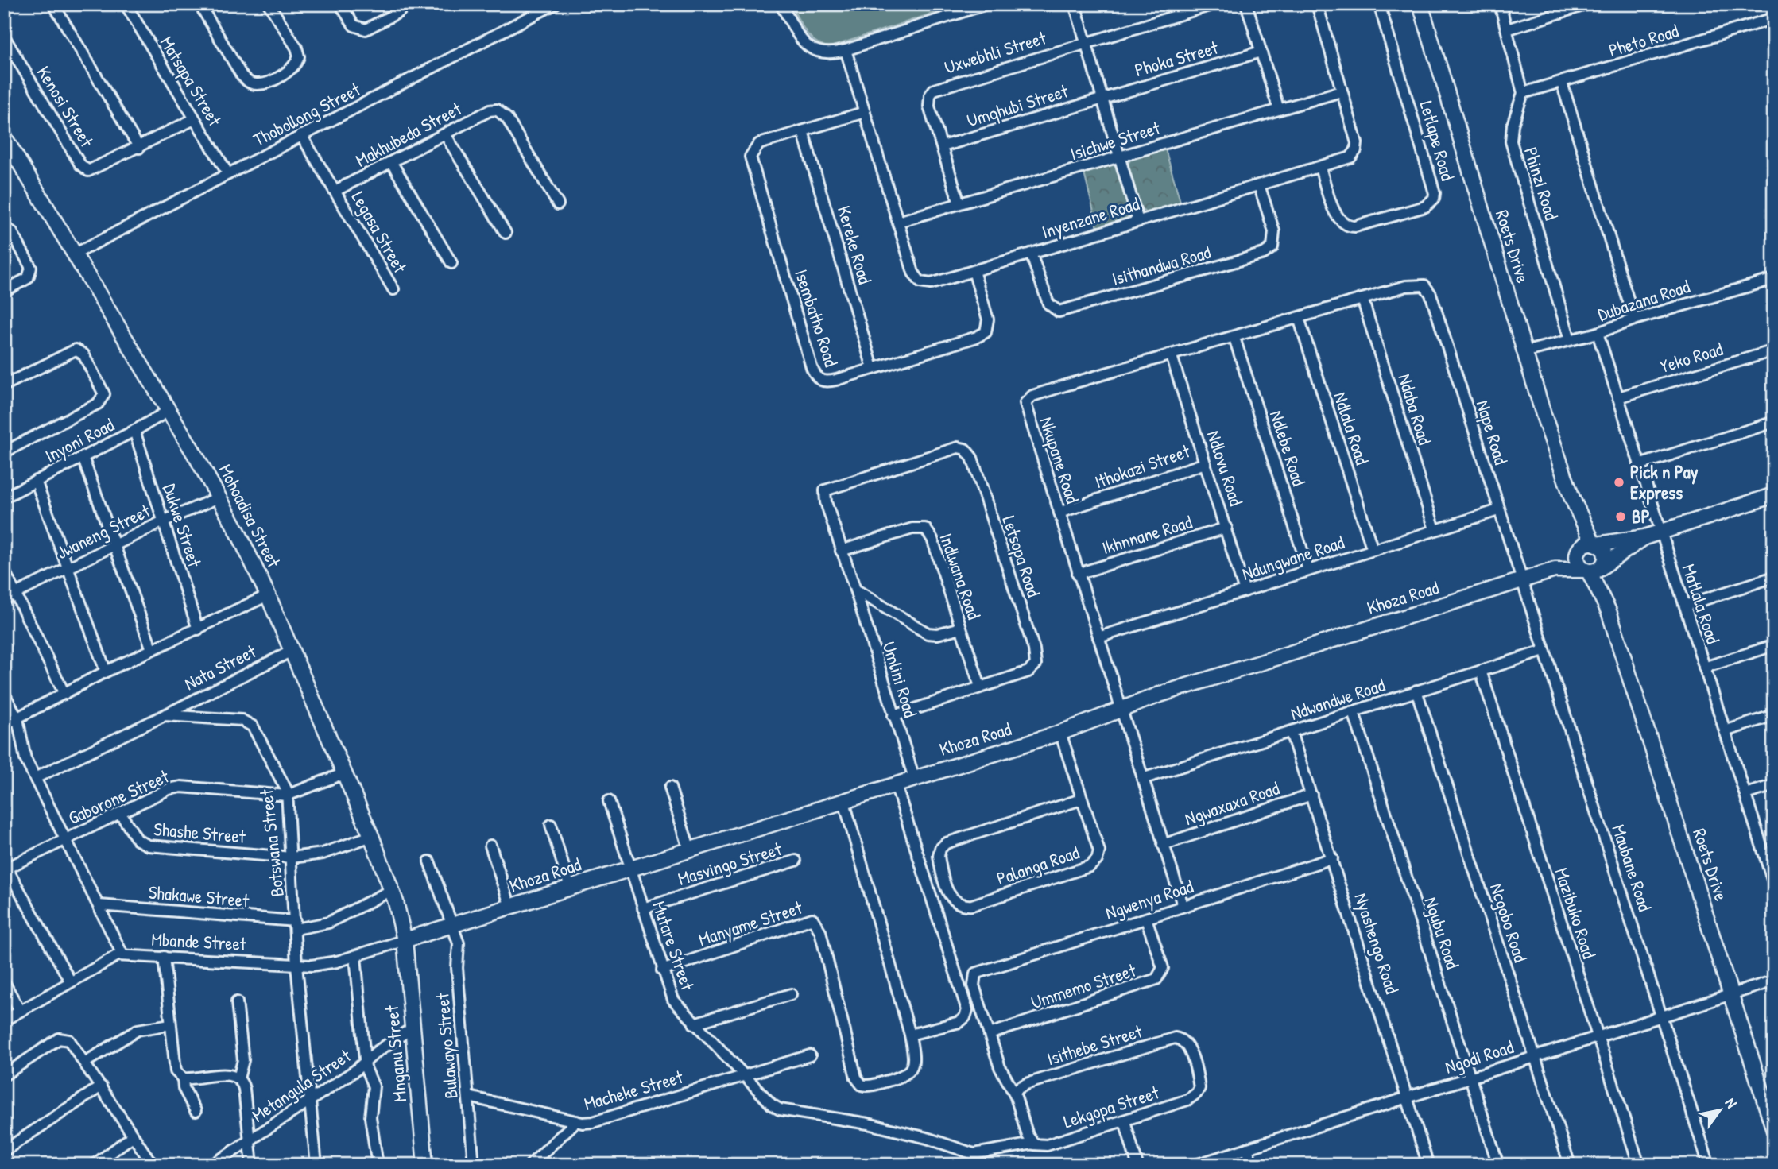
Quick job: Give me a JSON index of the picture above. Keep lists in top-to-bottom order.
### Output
{
  "streets": {
    "street": [
      "Pheto Road",
      "Uxwebhli Street",
      "Phoka Street",
      "Matsapa Street",
      "Umqhubi Street",
      "Kenosi Street",
      "Thobollong Street",
      "Makhubeda Street",
      "Isichwe Street",
      "Letlape Road",
      "Phinzi Road",
      "Inyenzane Road",
      "Legasa Street",
      "Kereke Road",
      "Roets Drive",
      "Isithandwa Road",
      "Dubazana Road",
      "Isembatho Road",
      "Yeko Road",
      "Ndaba Road",
      "Ndlala Road",
      "Nape Road",
      "Inyoni Road",
      "Ndlebe Road",
      "Nkupane Road",
      "Ithokazi Street",
      "Ndlovu Road",
      "Mohoadisa Street",
      "Dukwe Street",
      "Jwaneng Street",
      "Ikhnnane Road",
      "Letsopa Road",
      "Ndungwane Road",
      "Indlwana Road",
      "Khoza Road",
      "Matlala Road",
      "Nata Street",
      "Umlini Road",
      "Ndwandwe Road",
      "Gaborone Street",
      "Ngwaxaxa Road",
      "Shashe Street",
      "Botswana Street",
      "Masvingo Street",
      "Palanga Road",
      "Maubane Road",
      "Shakawe Street",
      "Ngwenya Road",
      "Mazibuko Road",
      "Ncgobo Road",
      "Manyame Street",
      "Ngubu Road",
      "Mbande Street",
      "Nyashengo Road",
      "Mutare Street",
      "Ummemo Street",
      "Isithebe Street",
      "Bulawayo Street",
      "Mnganu Street",
      "Ngodi Road",
      "Metangula Street",
      "Macheke Street",
      "Lekgopa Street"
    ]
  },
  "crossings": [
    ["Pheto Road", "Phinzi Road"],
    ["Uxwebhli Street", "Umqhubi Street"],
    ["Uxwebhli Street", "Isichwe Street"],
    ["Phoka Street", "Umqhubi Street"],
    ["Matsapa Street", "Kenosi Street"],
    ["Matsapa Street", "Thobollong Street"],
    ["Thobollong Street", "Legasa Street"],
    ["Thobollong Street", "Mohoadisa Street"],
    ["Makhubeda Street", "Legasa Street"],
    ["Isichwe Street", "Inyenzane Road"],
    ["Letlape Road", "Inyenzane Road"],
    ["Phinzi Road", "Dubazana Road"],
    ["Inyenzane Road", "Isithandwa Road"],
    ["Inyenzane Road", "Isembatho Road"],
    ["Kereke Road", "Isembatho Road"],
    ["Roets Drive", "Dubazana Road"],
    ["Roets Drive", "Khoza Road"],
    ["Roets Drive", "Ngodi Road"],
    ["Dubazana Road", "Matlala Road"],
    ["Yeko Road", "Matlala Road"],
    ["Ndaba Road", "Nkupane Road"],
    ["Ndaba Road", "Ndungwane Road"],
    ["Ndlala Road", "Nkupane Road"],
    ["Ndlala Road", "Ndungwane Road"],
    ["Nape Road", "Nkupane Road"],
    ["Nape Road", "Ndungwane Road"],
    ["Nape Road", "Khoza Road"],
    ["Nape Road", "Maubane Road"],
    ["Inyoni Road", "Mohoadisa Street"],
    ["Inyoni Road", "Dukwe Street"],
    ["Ndlebe Road", "Nkupane Road"],
    ["Ndlebe Road", "Ndungwane Road"],
    ["Nkupane Road", "Ithokazi Street"],
    ["Nkupane Road", "Ndlovu Road"],
    ["Nkupane Road", "Ikhnnane Road"],
    ["Nkupane Road", "Ndungwane Road"],
    ["Nkupane Road", "Khoza Road"],
    ["Nkupane Road", "Ndwandwe Road"],
    ["Nkupane Road", "Ngwaxaxa Road"],
    ["Nkupane Road", "Ngwenya Road"],
    ["Ithokazi Street", "Ndlovu Road"],
    ["Ndlovu Road", "Ikhnnane Road"],
    ["Ndlovu Road", "Ndungwane Road"],
    ["Mohoadisa Street", "Jwaneng Street"],
    ["Mohoadisa Street", "Khoza Road"],
    ["Mohoadisa Street", "Nata Street"],
    ["Mohoadisa Street", "Shashe Street"],
    ["Mohoadisa Street", "Shakawe Street"],
    ["Mohoadisa Street", "Mbande Street"],
    ["Mohoadisa Street", "Mnganu Street"],
    ["Dukwe Street", "Jwaneng Street"],
    ["Letsopa Road", "Indlwana Road"],
    ["Letsopa Road", "Umlini Road"],
    ["Indlwana Road", "Umlini Road"],
    ["Khoza Road", "Umlini Road"],
    ["Khoza Road", "Palanga Road"],
    ["Khoza Road", "Maubane Road"],
    ["Khoza Road", "Mbande Street"],
    ["Khoza Road", "Mutare Street"],
    ["Khoza Road", "Bulawayo Street"],
    ["Khoza Road", "Mnganu Street"],
    ["Nata Street", "Botswana Street"],
    ["Ndwandwe Road", "Maubane Road"],
    ["Ndwandwe Road", "Mazibuko Road"],
    ["Ndwandwe Road", "Ncgobo Road"],
    ["Ndwandwe Road", "Ngubu Road"],
    ["Ndwandwe Road", "Nyashengo Road"],
    ["Gaborone Street", "Shashe Street"],
    ["Gaborone Street", "Botswana Street"],
    ["Ngwaxaxa Road", "Nyashengo Road"],
    ["Shashe Street", "Botswana Street"],
    ["Botswana Street", "Shakawe Street"],
    ["Botswana Street", "Mbande Street"],
    ["Botswana Street", "Metangula Street"],
    ["Masvingo Street", "Mutare Street"],
    ["Maubane Road", "Ngodi Road"],
    ["Ngwenya Road", "Nyashengo Road"],
    ["Ngwenya Road", "Ummemo Street"],
    ["Mazibuko Road", "Ngodi Road"],
    ["Ncgobo Road", "Ngodi Road"],
    ["Manyame Street", "Mutare Street"],
    ["Ngubu Road", "Ngodi Road"],
    ["Mbande Street", "Mnganu Street"],
    ["Nyashengo Road", "Ngodi Road"],
    ["Mutare Street", "Macheke Street"],
    ["Mutare Street", "Lekgopa Street"],
    ["Isithebe Street", "Lekgopa Street"],
    ["Bulawayo Street", "Macheke Street"],
    ["Macheke Street", "Lekgopa Street"]
  ],
  "places": ["Pick n Pay Express", "BP"],
  "north": "top right"
}
